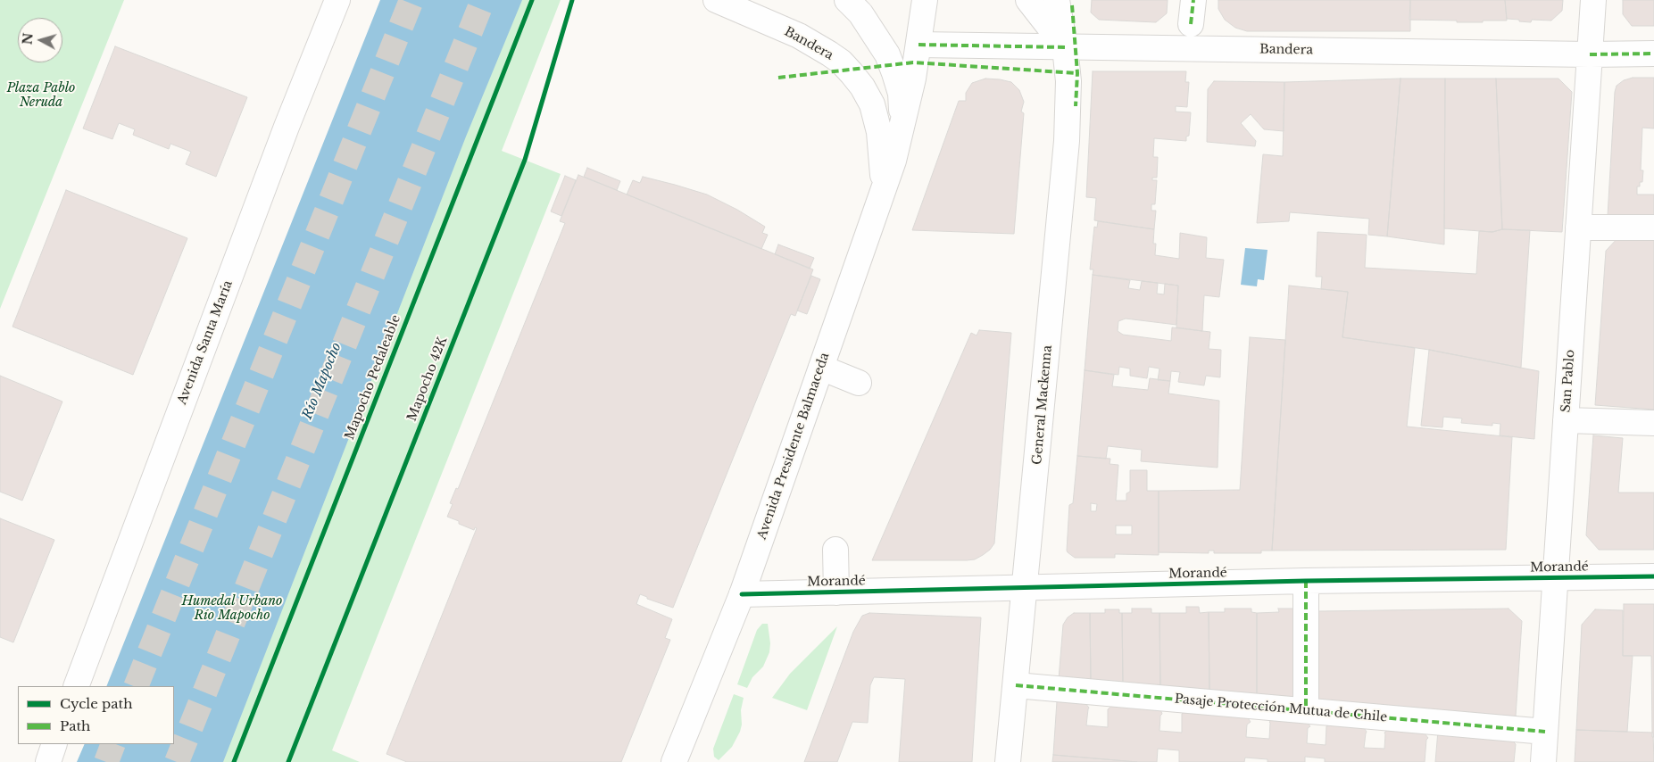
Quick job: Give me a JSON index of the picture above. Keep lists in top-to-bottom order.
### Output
{
  "streets": {
    "street": [
      "Bandera",
      "Avenida Santa María",
      "San Pablo",
      "General Mackenna",
      "Avenida Presidente Balmaceda",
      "Morandé",
      "Pasaje Protección Mutua de Chile"
    ],
    "cycle path": ["Mapocho Pedaleable", "Mapocho 42K"]
  },
  "crossings": [
    ["Bandera", "San Pablo"],
    ["Bandera", "General Mackenna"],
    ["Bandera", "Avenida Presidente Balmaceda"],
    ["San Pablo", "Morandé"],
    ["San Pablo", "Pasaje Protección Mutua de Chile"],
    ["General Mackenna", "Morandé"],
    ["General Mackenna", "Pasaje Protección Mutua de Chile"],
    ["Avenida Presidente Balmaceda", "Morandé"]
  ],
  "water": ["Río Mapocho"],
  "parks": ["Plaza Pablo Neruda", "Humedal Urbano Río Mapocho"],
  "legend": ["Cycle path", "Path"],
  "north": "left"
}
